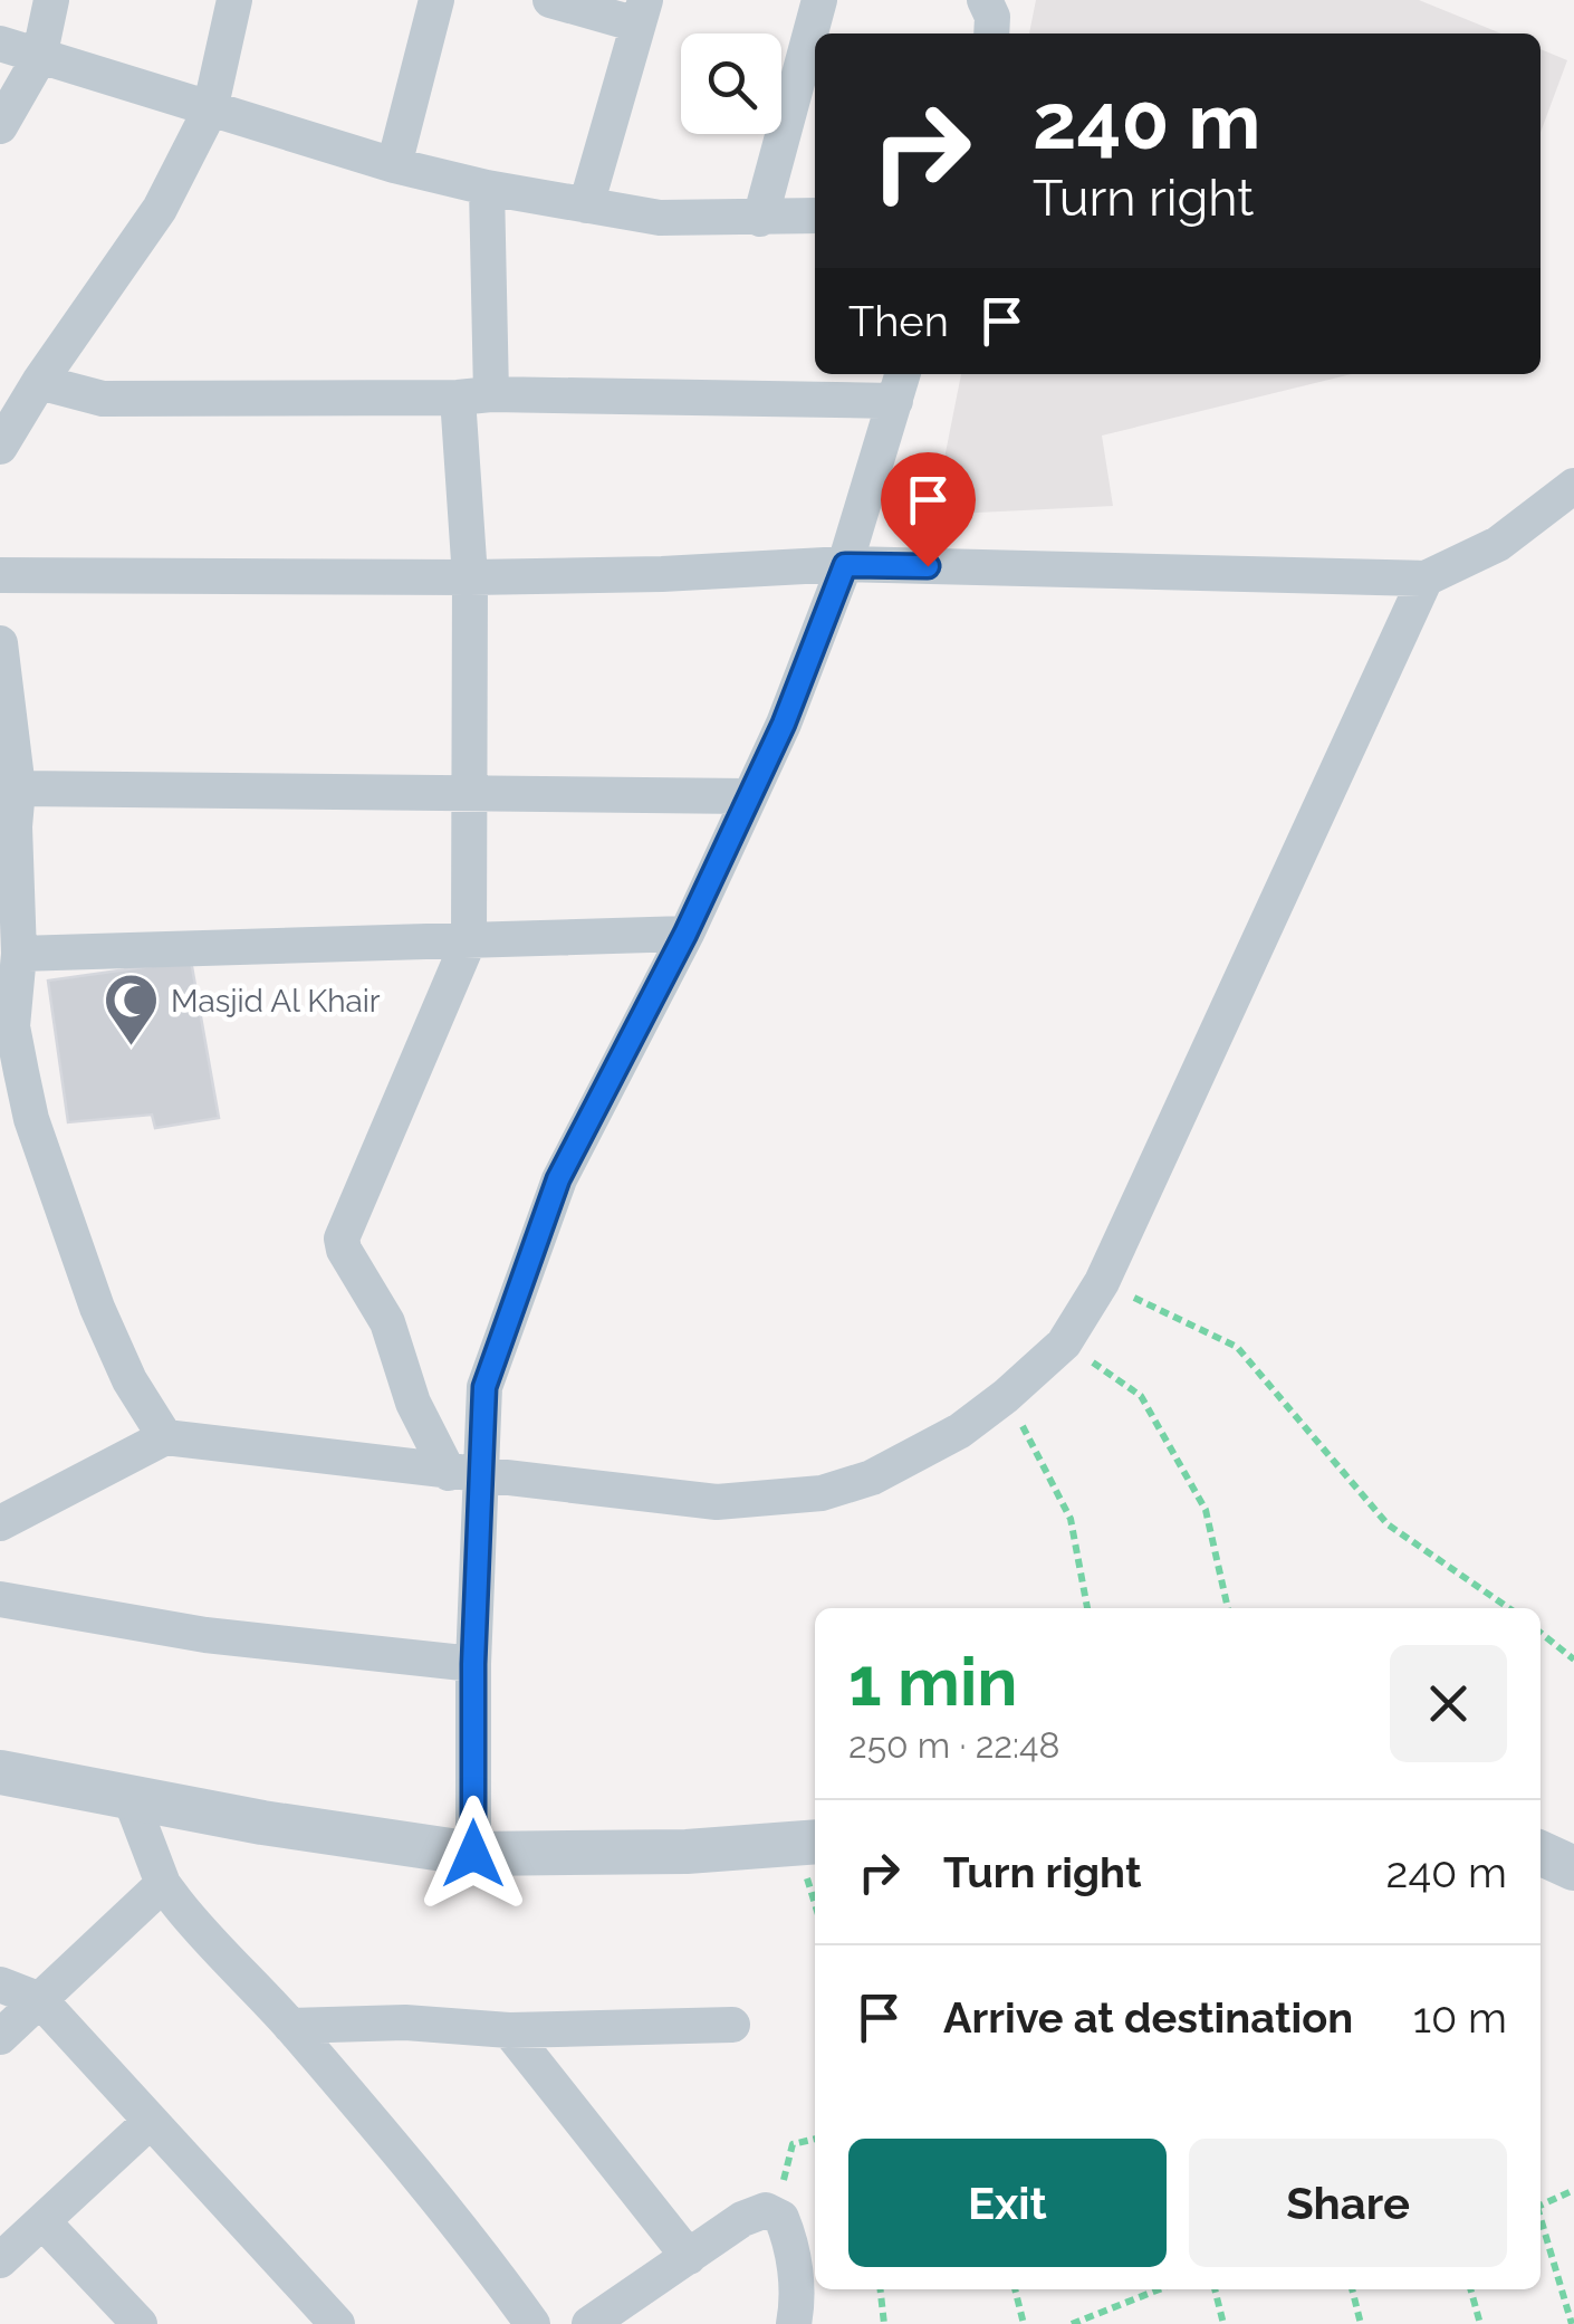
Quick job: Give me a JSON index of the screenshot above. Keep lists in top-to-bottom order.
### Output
{
  "places": {
    "mosque": ["Masjid Al Khair"]
  },
  "page": {
    "turn": ["240 m", "Turn right"],
    "then": "Then",
    "heading": ["1 min", "250 m · 22:48"],
    "list": [
      {
        "name": "Turn right",
        "value": "240 m"
      },
      {
        "name": "Arrive at destination",
        "value": "10 m"
      }
    ],
    "buttons": ["Exit", "Share"]
  }
}
